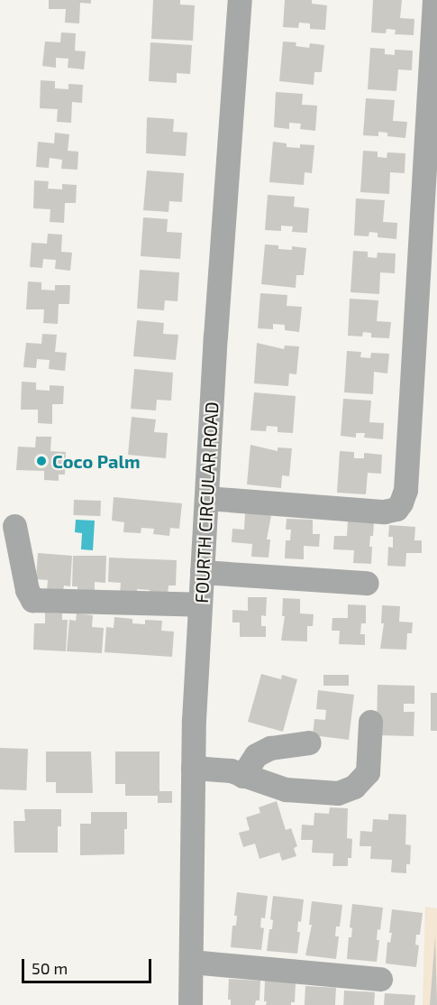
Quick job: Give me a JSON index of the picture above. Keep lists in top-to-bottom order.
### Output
{
  "streets": {
    "street": ["FOURTH CIRCULAR ROAD"]
  },
  "places": ["Coco Palm"],
  "scale_bar": "50 m"
}
